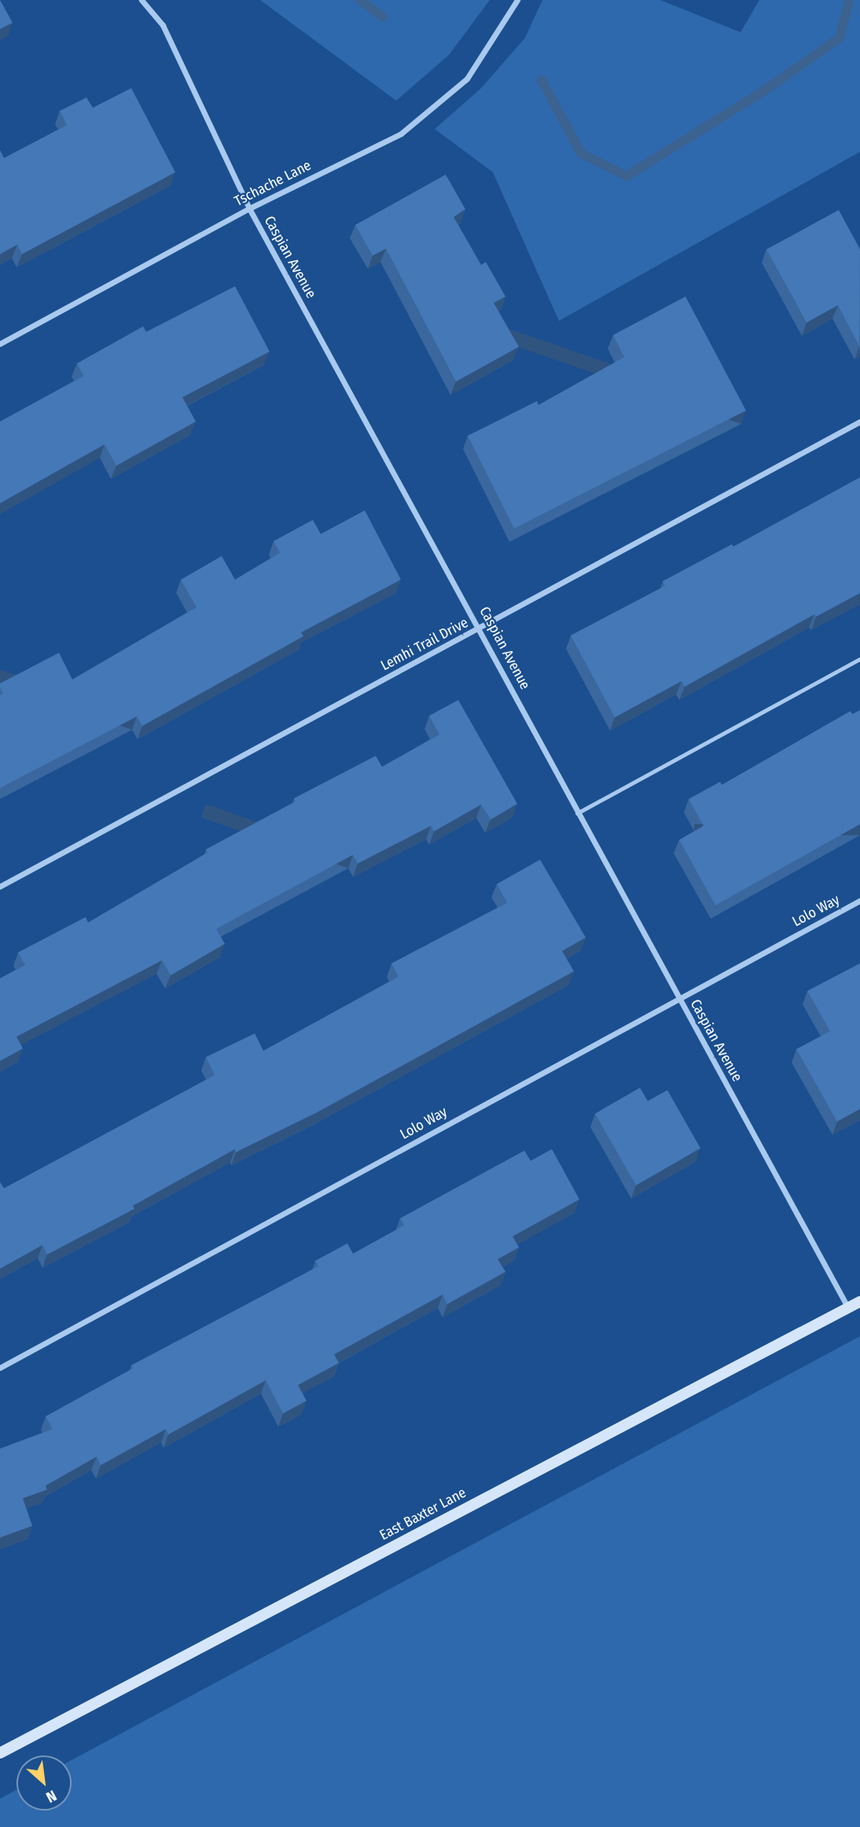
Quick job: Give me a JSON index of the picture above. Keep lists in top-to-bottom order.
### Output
{
  "streets": {
    "main road": ["East Baxter Lane"],
    "street": [
      "Tschache Lane",
      "Caspian Avenue",
      "Lemhi Trail Drive",
      "Lolo Way"
    ]
  },
  "crossings": [
    ["Tschache Lane", "Caspian Avenue"],
    ["Caspian Avenue", "Lemhi Trail Drive"],
    ["Caspian Avenue", "Lolo Way"],
    ["Caspian Avenue", "East Baxter Lane"]
  ],
  "north": "bottom right"
}
